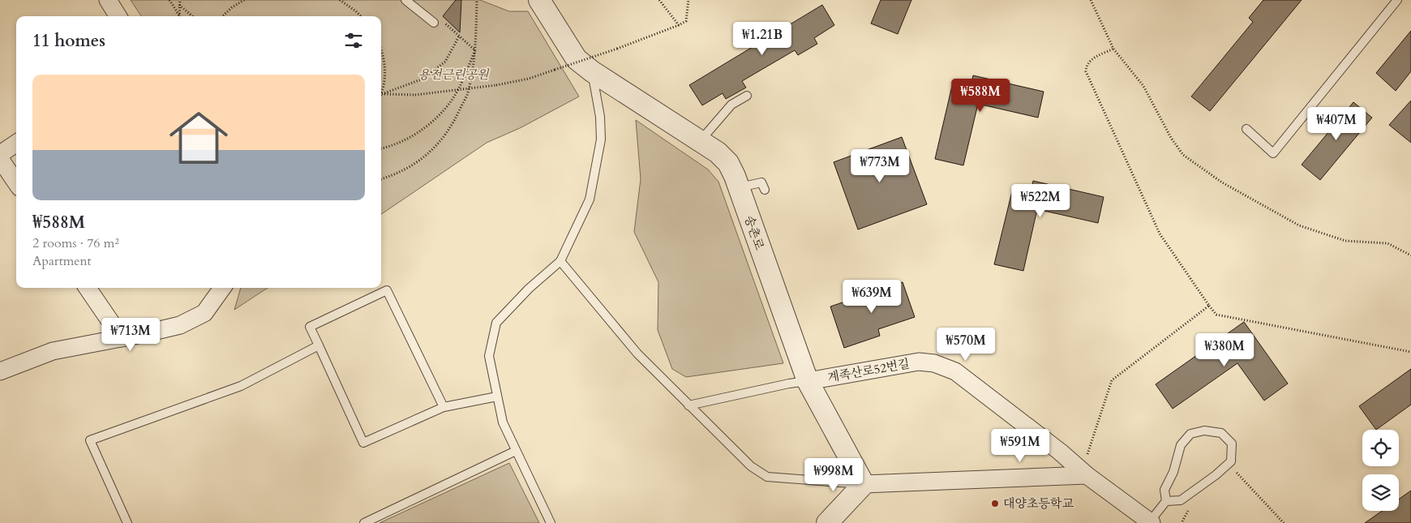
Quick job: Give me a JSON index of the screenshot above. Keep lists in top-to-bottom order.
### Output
{
  "streets": {
    "street": ["송촌로", "계족산로52번길"]
  },
  "crossings": [
    ["송촌로", "계족산로52번길"]
  ],
  "parks": ["용전근린공원"],
  "places": ["대양초등학교"],
  "page": {
    "heading": "11 homes",
    "price": [
      "₩1.21B",
      "₩588M",
      "₩407M",
      "₩773M",
      "₩522M",
      "₩639M",
      "₩713M",
      "₩570M",
      "₩380M",
      "₩591M",
      "₩998M"
    ],
    "list": [
      {
        "name": "₩588M",
        "note": "2 rooms · 76 m² · Apartment"
      }
    ]
  }
}
